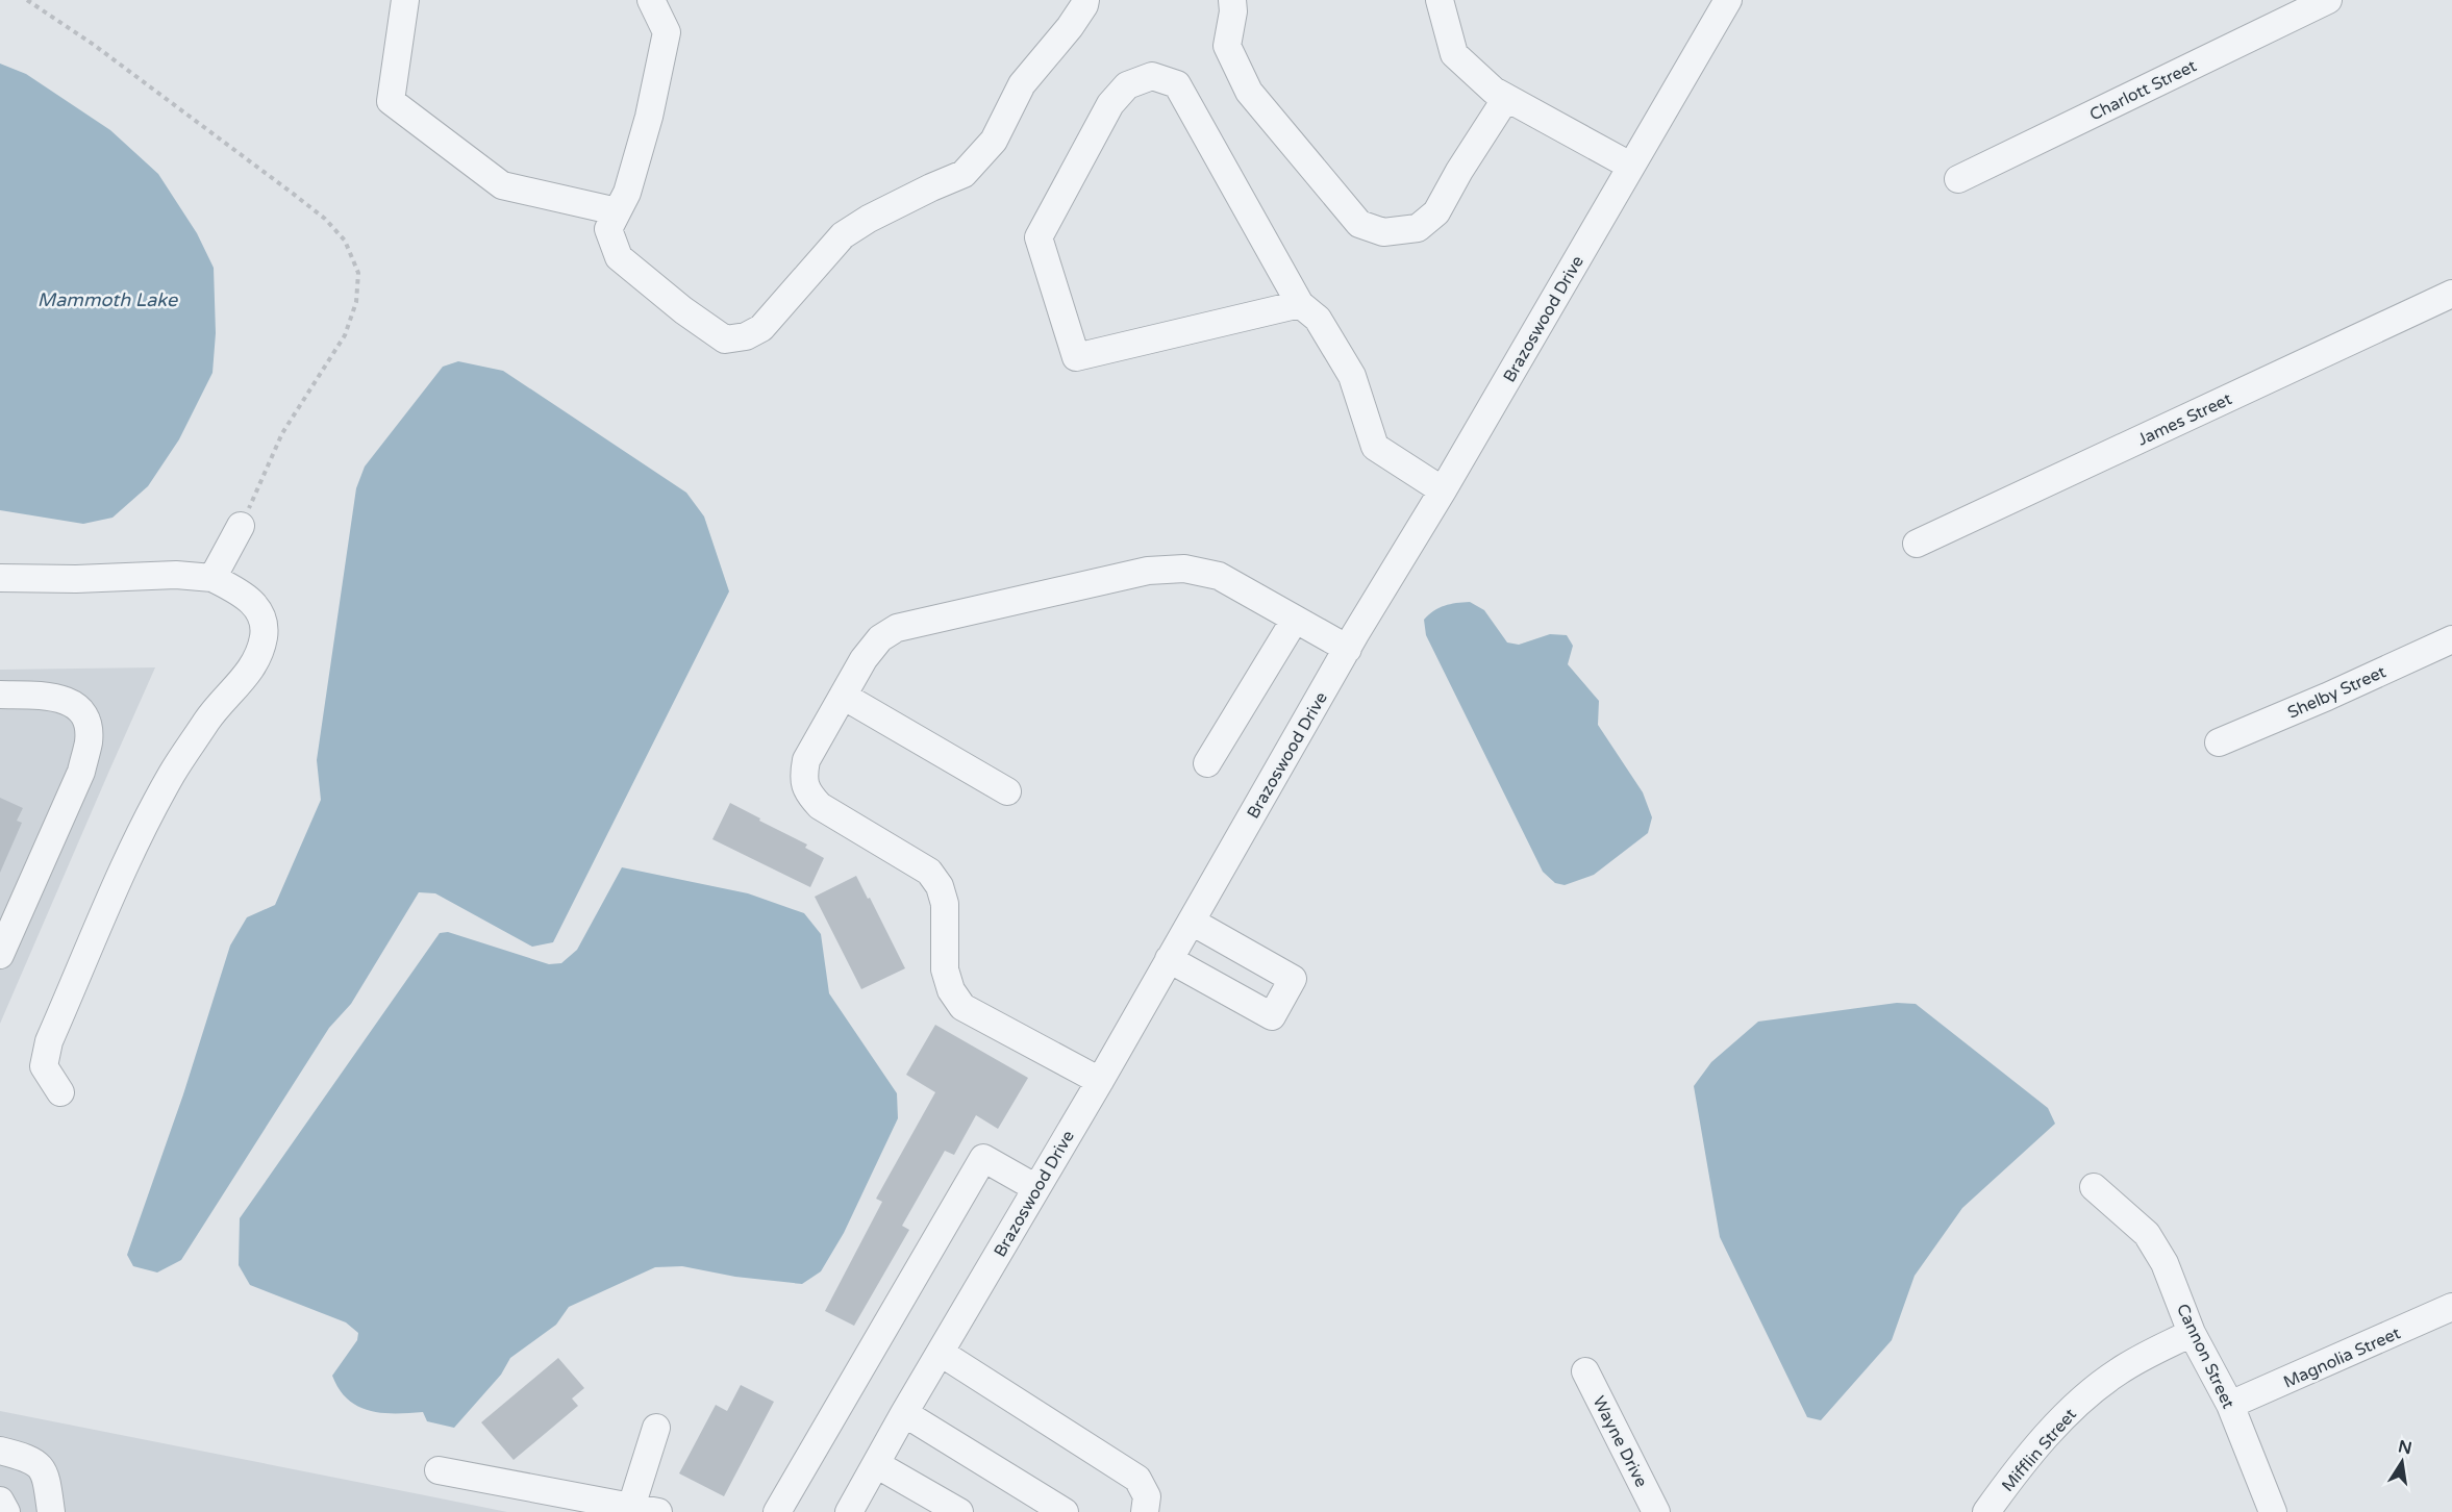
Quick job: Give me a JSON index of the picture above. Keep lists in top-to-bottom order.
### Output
{
  "streets": {
    "street": [
      "Charlott Street",
      "Brazoswood Drive",
      "James Street",
      "Shelby Street",
      "Cannon Street",
      "Magnolia Street",
      "Wayne Drive",
      "Mifflin Street"
    ]
  },
  "crossings": [
    ["Cannon Street", "Magnolia Street"],
    ["Cannon Street", "Mifflin Street"]
  ],
  "water": ["Mammoth Lake"],
  "north": "top"
}
